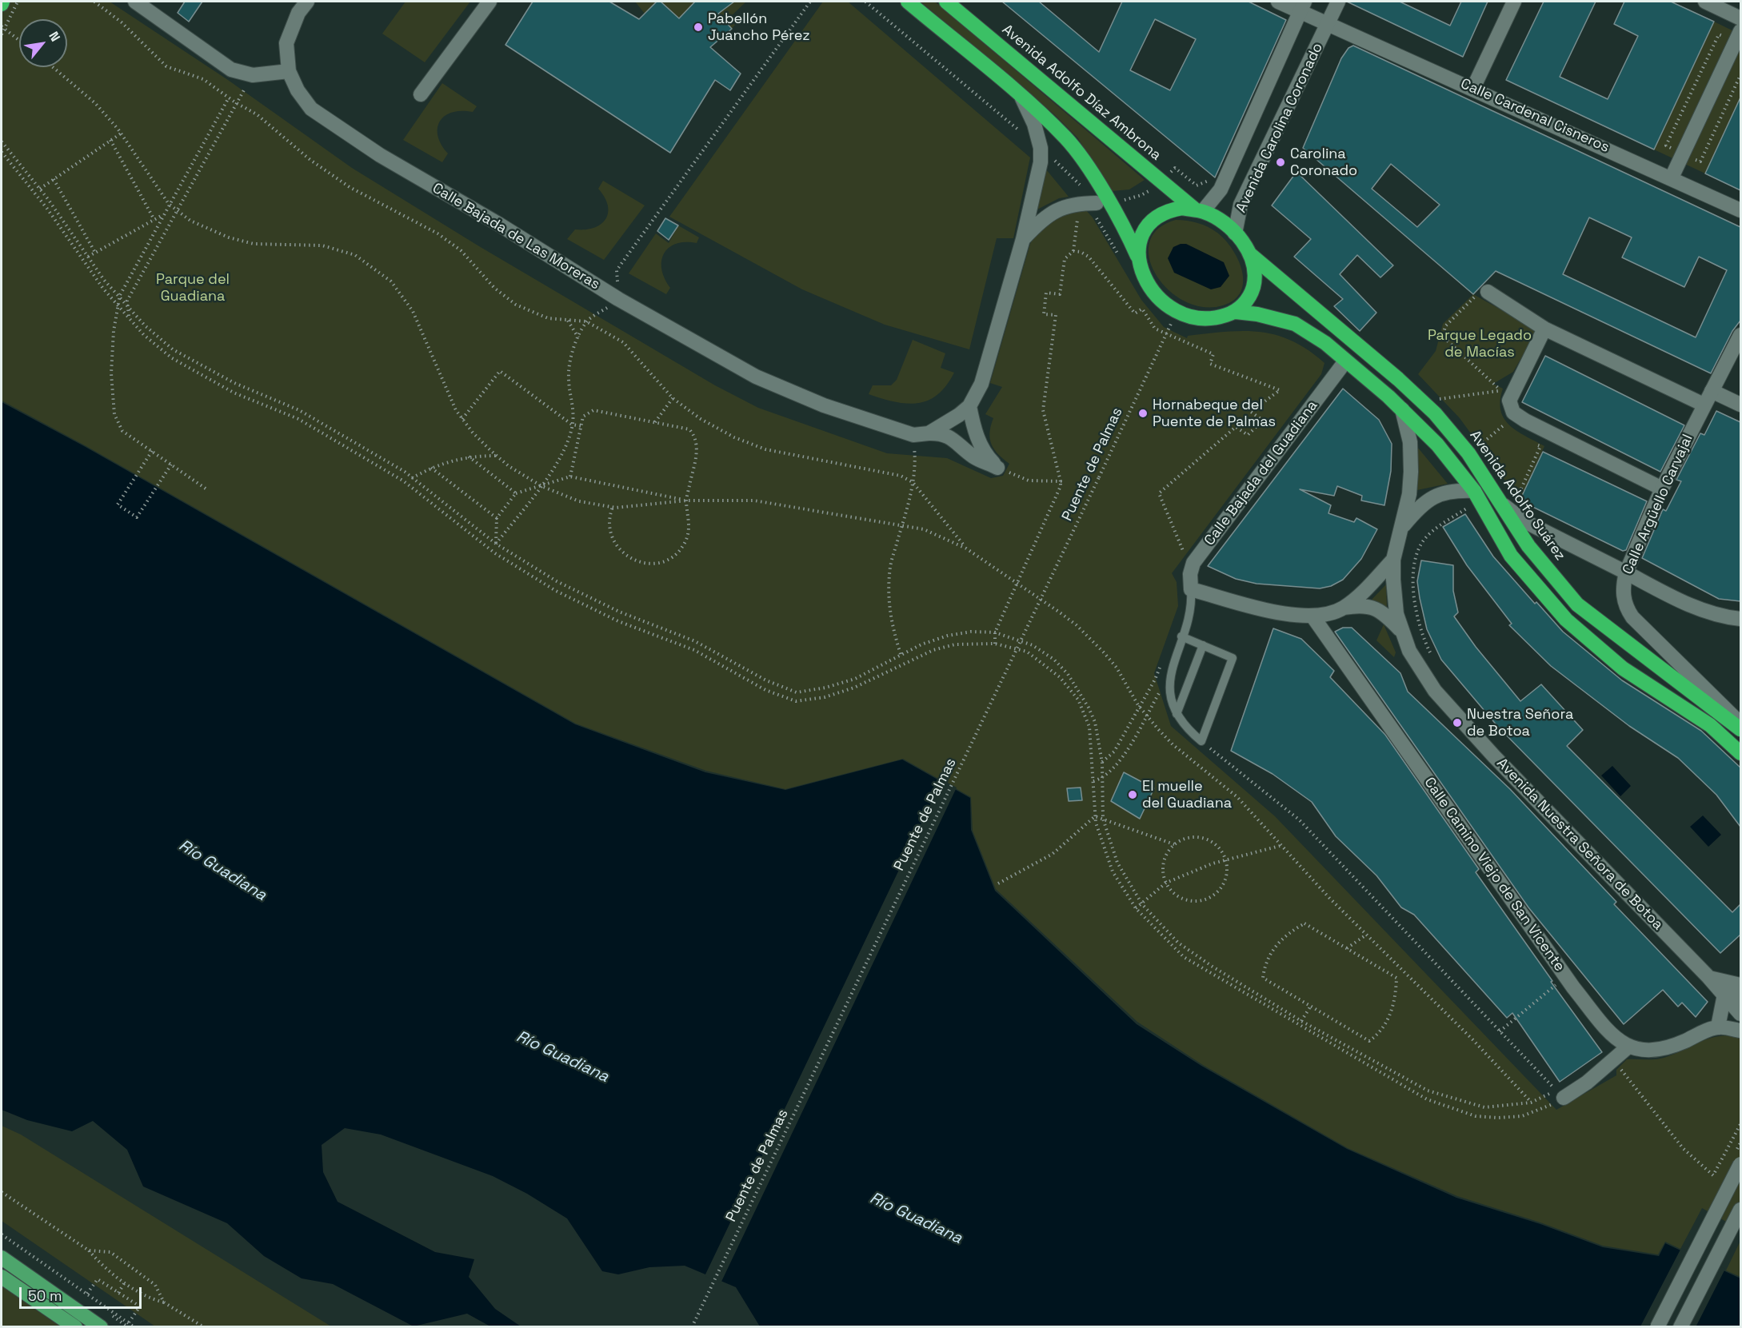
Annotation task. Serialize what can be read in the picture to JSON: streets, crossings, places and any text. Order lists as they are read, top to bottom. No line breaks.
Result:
{"streets":{"highway":["Avenida Adolfo Díaz Ambrona","Avenida Adolfo Suárez"],"street":["Calle Cardenal Cisneros","Avenida Carolina Coronado","Calle Bajada de Las Moreras","Calle Bajada del Guadiana","Calle Argüello Carvajal","Avenida Nuestra Señora de Botoa","Calle Camino Viejo de San Vicente"],"path":["Puente de Palmas"]},"crossings":[["Avenida Adolfo Díaz Ambrona","Avenida Carolina Coronado"],["Avenida Adolfo Díaz Ambrona","Puente de Palmas"],["Avenida Adolfo Díaz Ambrona","Avenida Adolfo Suárez"],["Calle Cardenal Cisneros","Avenida Carolina Coronado"],["Avenida Carolina Coronado","Puente de Palmas"],["Avenida Carolina Coronado","Avenida Adolfo Suárez"],["Puente de Palmas","Avenida Adolfo Suárez"]],"water":["Río Guadiana"],"parks":["Parque del Guadiana","Parque Legado de Macías"],"places":["Pabellón Juancho Pérez","Carolina Coronado","Hornabeque del Puente de Palmas","Nuestra Señora de Botoa","El muelle del Guadiana"],"scale_bar":"50 m","north":"top right"}
